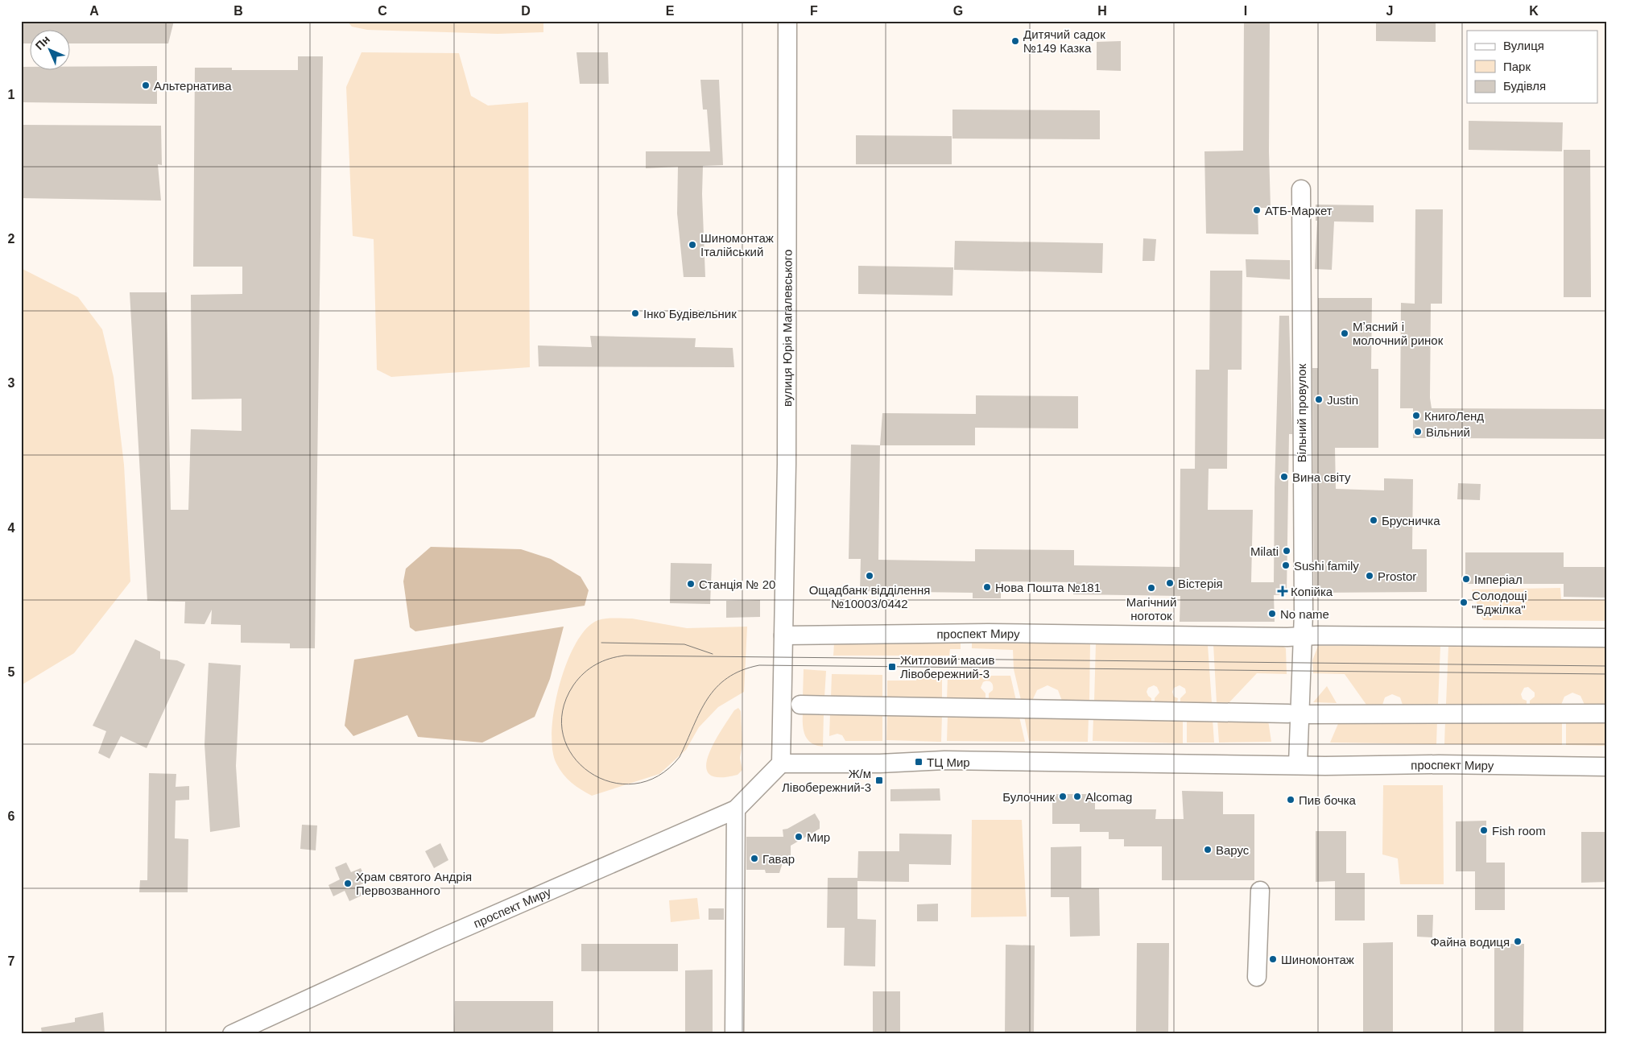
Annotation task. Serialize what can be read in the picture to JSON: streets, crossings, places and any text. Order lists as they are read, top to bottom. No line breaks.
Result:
{"streets":{"street":["вулиця Юрія Магалевського","Вільний провулок","проспект Миру"]},"crossings":[["вулиця Юрія Магалевського","проспект Миру"],["Вільний провулок","проспект Миру"]],"places":{"other":["Дитячий садок №149 Казка","Альтернатива","АТБ-Маркет","Шиномонтаж Італійський","Інко Будівельник","Мʼясний і молочний ринок","Justin","КнигоЛенд","Вільний","Вина світу","Брусничка","Milati","Sushi family","Ощадбанк відділення №10003/0442","Prostor","Імперіал","Вістерія","Станція № 20","Нова Пошта №181","Магічний ноготок","Солодощі \"Бджілка\"","No name","Булочник","Alcomag","Пив бочка","Fish room","Мир","Варус","Гавар","Храм святого Андрія Первозванного","Файна водиця","Шиномонтаж"],"health":["Копійка"],"transit":["Житловий масив Лівобережний-3","ТЦ Мир","Ж/м Лівобережний-3"]},"legend":["Вулиця","Парк","Будівля"],"north":"top left","grid":{"columns":["A","B","C","D","E","F","G","H","I","J","K"],"rows":["1","2","3","4","5","6","7"]}}
